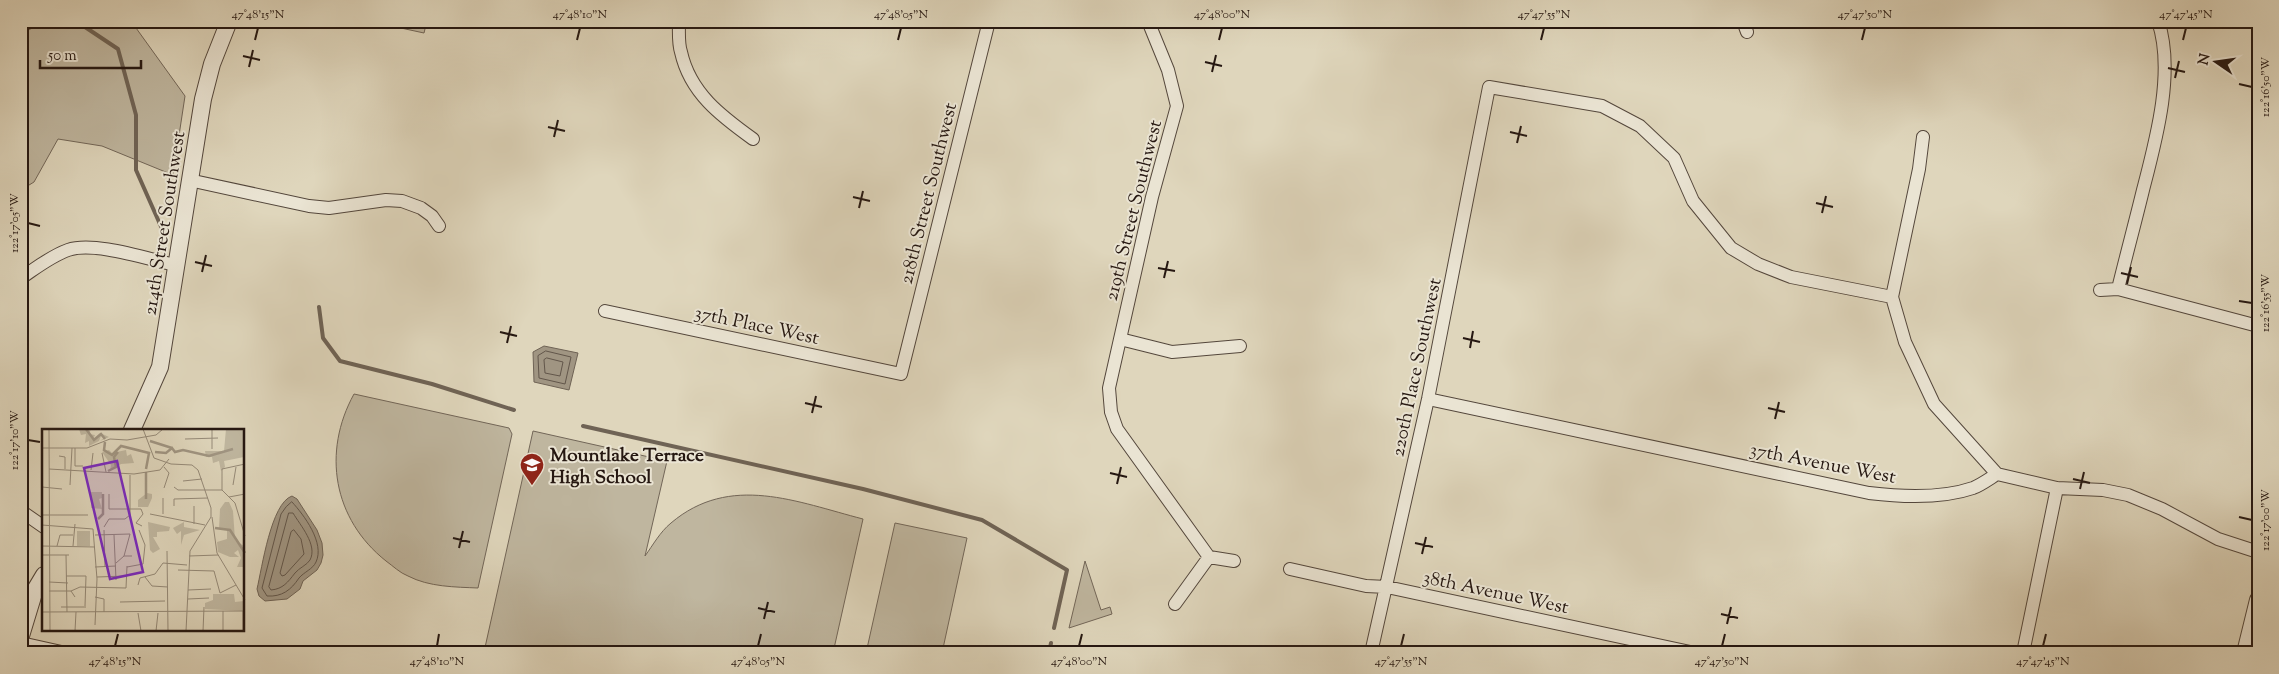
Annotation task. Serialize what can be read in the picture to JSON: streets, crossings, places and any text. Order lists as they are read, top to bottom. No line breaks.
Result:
{"streets":{"street":["218th Street Southwest","219th Street Southwest","214th Street Southwest","37th Place West","220th Place Southwest","37th Avenue West","38th Avenue West"]},"crossings":[["218th Street Southwest","37th Place West"],["220th Place Southwest","37th Avenue West"],["220th Place Southwest","38th Avenue West"]],"places":{"school or university":["Mountlake Terrace High School"]},"scale_bar":"50 m","north":"left","coordinates":["47°48'15\"N","47°48'10\"N","47°48'05\"N","47°48'00\"N","47°47'55\"N","47°47'50\"N","47°47'45\"N","122°16'50\"W","122°17'05\"W","122°16'55\"W","122°17'10\"W","122°17'00\"W"]}
